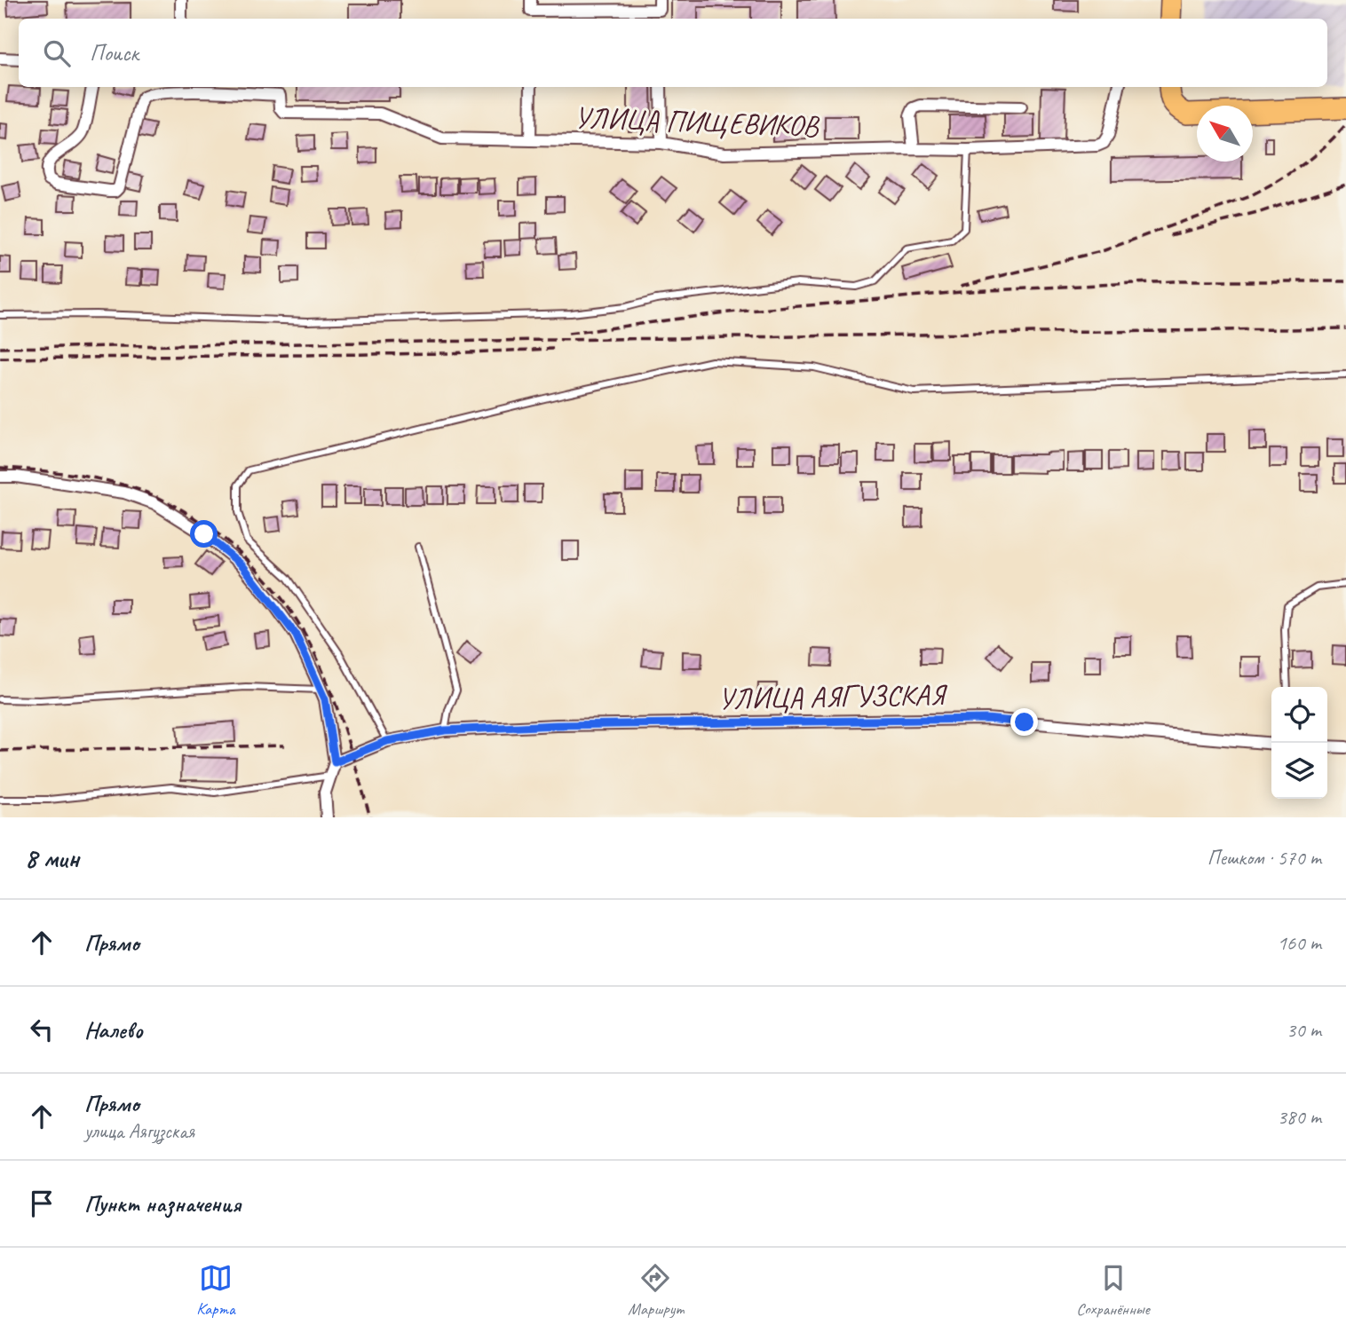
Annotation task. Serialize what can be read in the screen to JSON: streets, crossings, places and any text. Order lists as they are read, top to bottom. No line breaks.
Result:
{"streets":{"street":["УЛИЦА ПИЩЕВИКОВ","УЛИЦА АЯГУЗСКАЯ"]},"north":"top left","page":{"search":"Поиск","heading":["8 мин","Пешком · 570 m"],"list":[["Прямо","160 m"],["Налево","30 m"],["Прямо","улица Аягузская","380 m"],"Пункт назначения"],"nav":["Карта","Маршрут","Сохранённые"]}}
